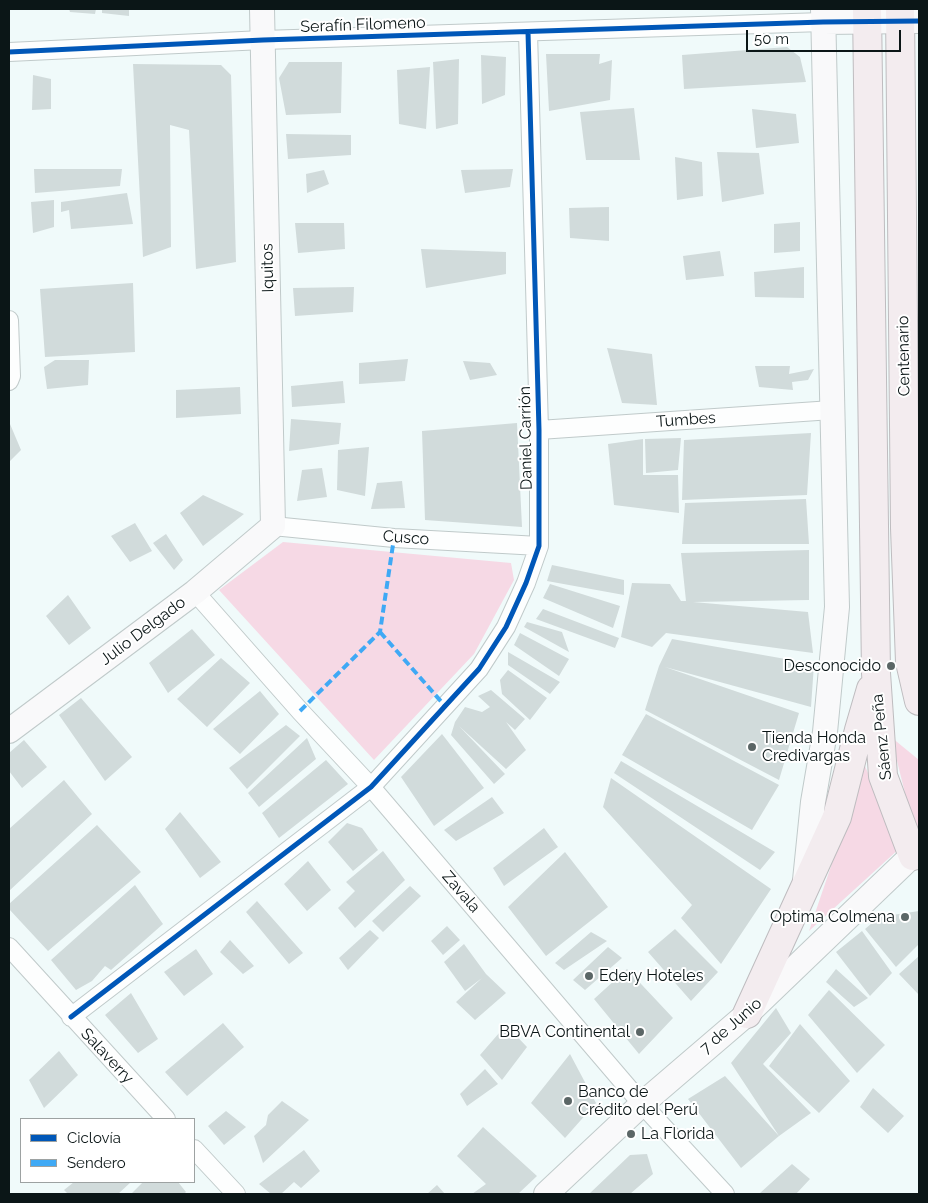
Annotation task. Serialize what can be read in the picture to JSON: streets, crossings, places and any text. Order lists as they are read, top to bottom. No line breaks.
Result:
{"streets":{"highway":["Centenario","Sáenz Peña"],"street":["Serafín Filomeno","Iquitos","Tumbes","Daniel Carrión","Cusco","Julio Delgado","Zavala","7 de Junio","Salaverry"]},"crossings":[["Serafín Filomeno","Iquitos"],["Serafín Filomeno","Centenario"],["Serafín Filomeno","Daniel Carrión"],["Iquitos","Cusco"],["Iquitos","Julio Delgado"],["Centenario","Sáenz Peña"],["Tumbes","Daniel Carrión"],["Daniel Carrión","Cusco"],["Daniel Carrión","Zavala"],["Daniel Carrión","Salaverry"],["Cusco","Julio Delgado"],["Julio Delgado","Zavala"],["Sáenz Peña","7 de Junio"],["Zavala","7 de Junio"]],"places":["Desconocido","Tienda Honda Credivargas","Optima Colmena","Edery Hoteles","BBVA Continental","Banco de Crédito del Perú","La Florida"],"legend":["Ciclovía","Sendero"],"scale_bar":"50 m"}
